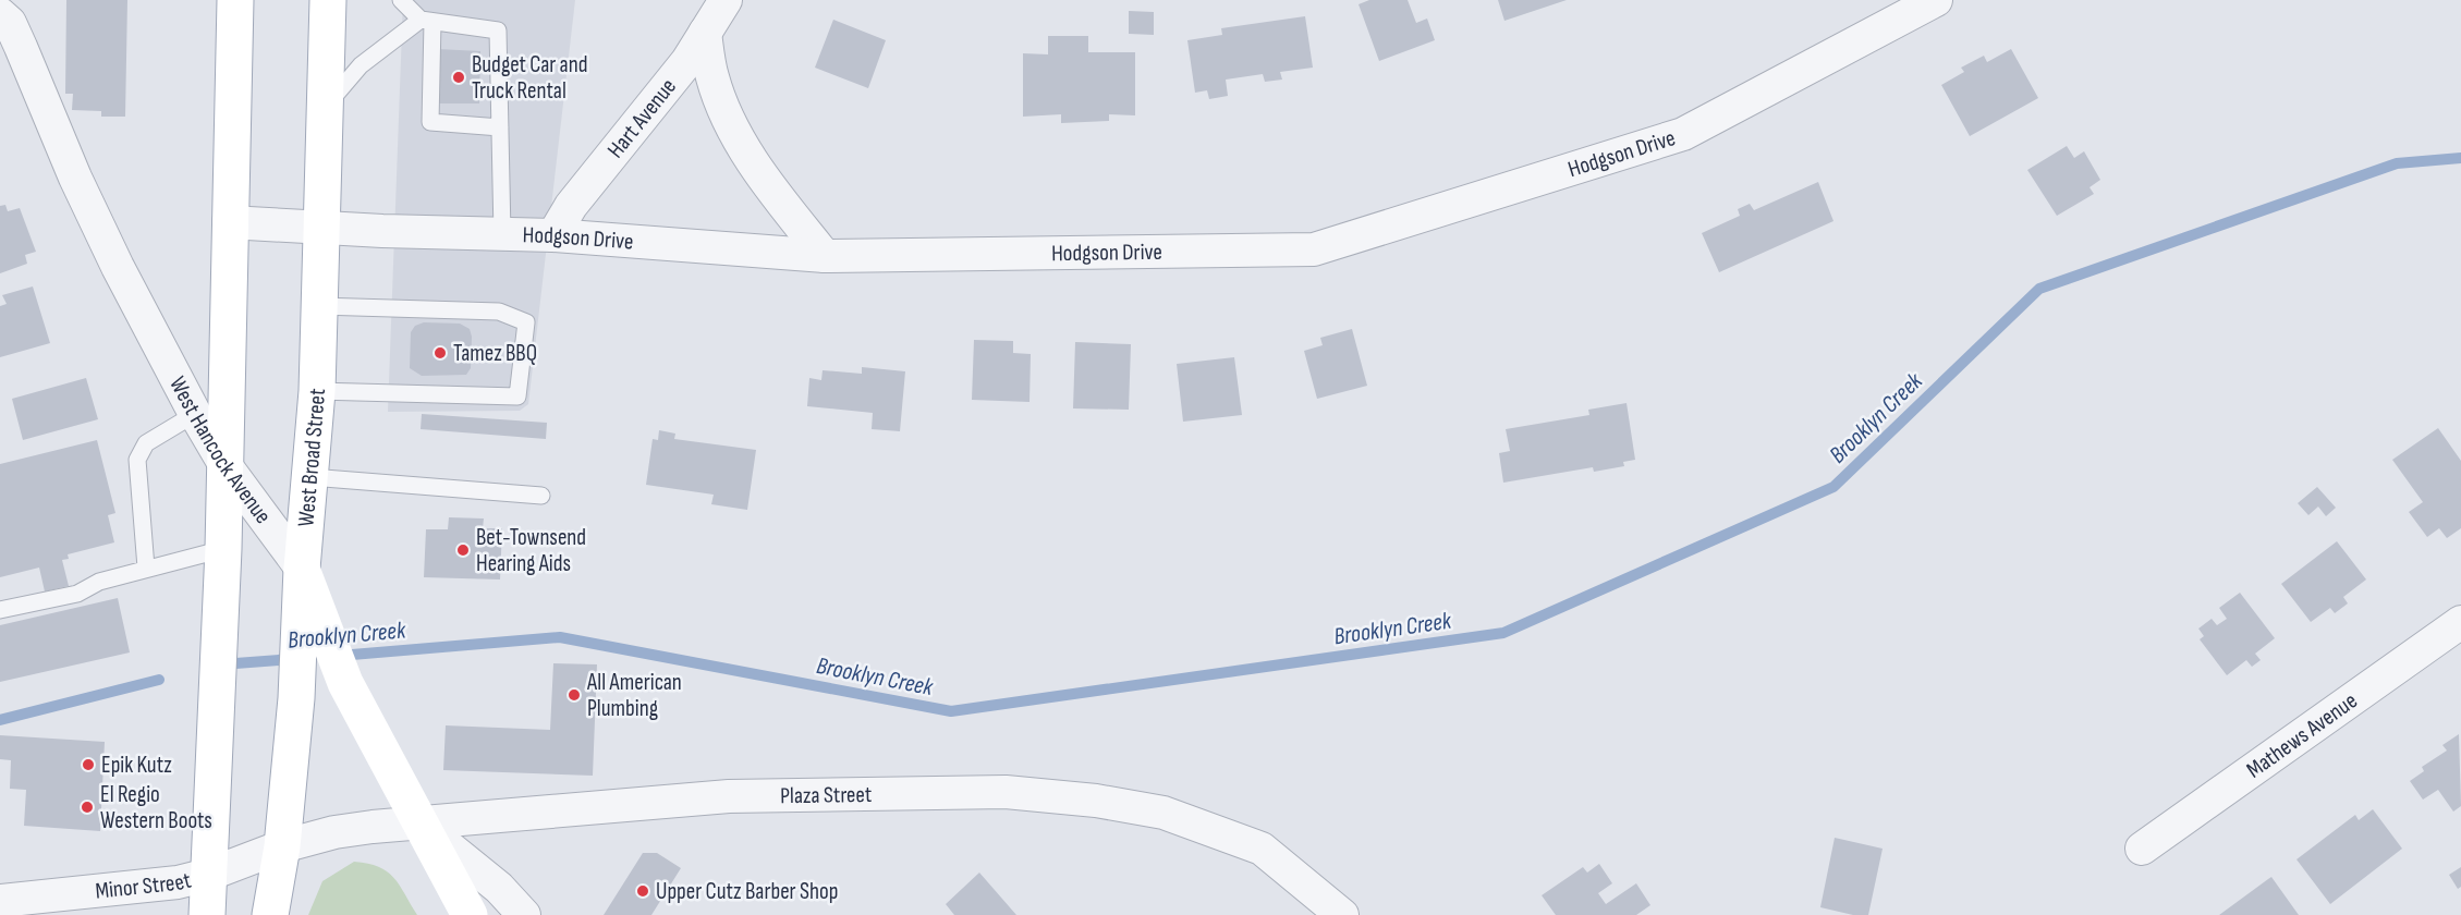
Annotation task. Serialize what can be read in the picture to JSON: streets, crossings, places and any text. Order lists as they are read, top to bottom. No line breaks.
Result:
{"streets":{"main road":["West Hancock Avenue","West Broad Street"],"street":["Hart Avenue","Hodgson Drive","Mathews Avenue","Plaza Street","Minor Street"]},"crossings":[["Hart Avenue","Hodgson Drive"],["Hodgson Drive","West Broad Street"],["West Hancock Avenue","West Broad Street"],["West Hancock Avenue","Plaza Street"],["West Broad Street","Plaza Street"],["West Broad Street","Minor Street"],["Plaza Street","Minor Street"]],"water":["Brooklyn Creek"],"places":["Budget Car and Truck Rental","Tamez BBQ","Bet-Townsend Hearing Aids","All American Plumbing","Epik Kutz","El Regio Western Boots","Upper Cutz Barber Shop"]}
